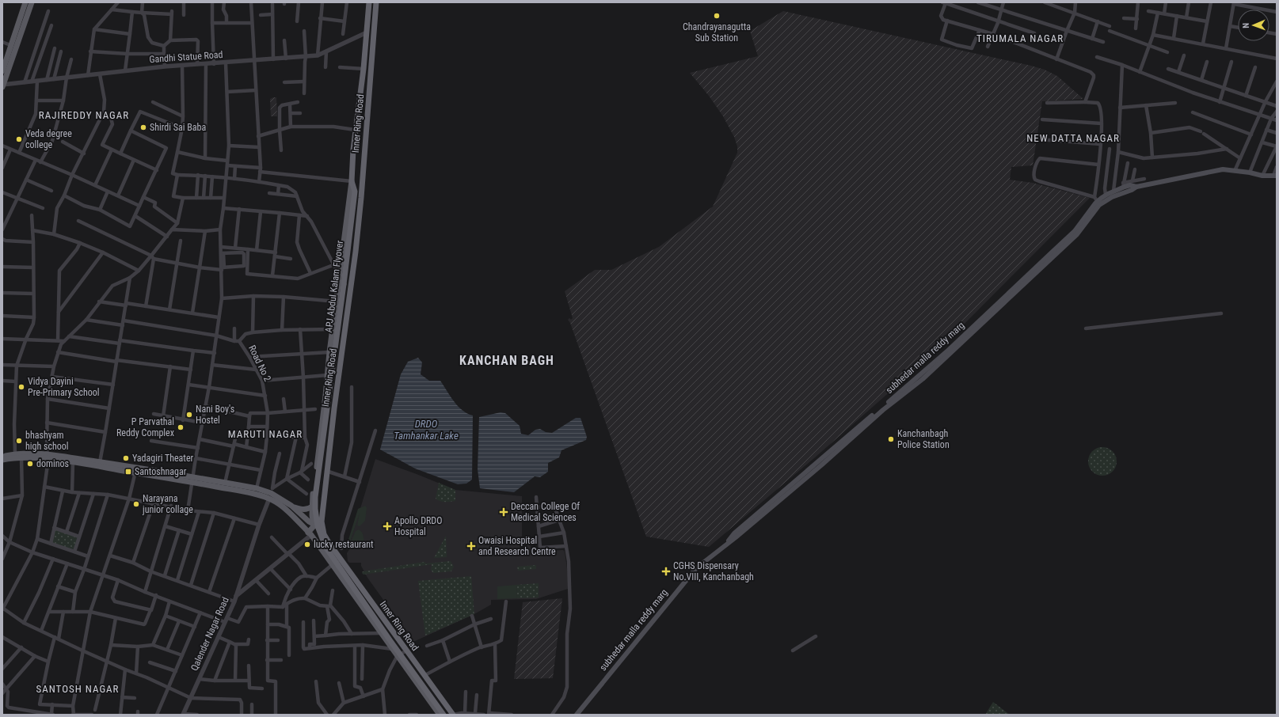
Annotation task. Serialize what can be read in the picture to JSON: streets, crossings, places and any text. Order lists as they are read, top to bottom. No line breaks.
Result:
{"streets":{"highway":["Inner Ring Road","APJ Abdul Kalam Flyover"],"main road":["subhedar malla reddy marg"],"street":["Gandhi Statue Road","Road No 2","Qalender Nagar Road"]},"crossings":[["Gandhi Statue Road","Inner Ring Road"],["Inner Ring Road","APJ Abdul Kalam Flyover"],["Inner Ring Road","Road No 2"],["Inner Ring Road","Qalender Nagar Road"]],"districts":["TIRUMALA NAGAR","RAJIREDDY NAGAR","NEW DATTA NAGAR","KANCHAN BAGH","MARUTI NAGAR","SANTOSH NAGAR"],"water":["DRDO Tamhankar Lake"],"places":{"other":["Chandrayanagutta Sub Station","Shirdi Sai Baba","Veda degree college","Vidya Dayini Pre-Primary School","Nani Boy's Hostel","P Parvathal Reddy Complex","Kanchanbagh Police Station","bhashyam high school","Yadagiri Theater","dominos","Narayana junior collage","lucky restaurant"],"transit":["Santoshnagar"],"health":["Deccan College Of Medical Sciences","Apollo DRDO Hospital","Owaisi Hospital and Research Centre","CGHS Dispensary No.VIII, Kanchanbagh"]},"north":"left"}
